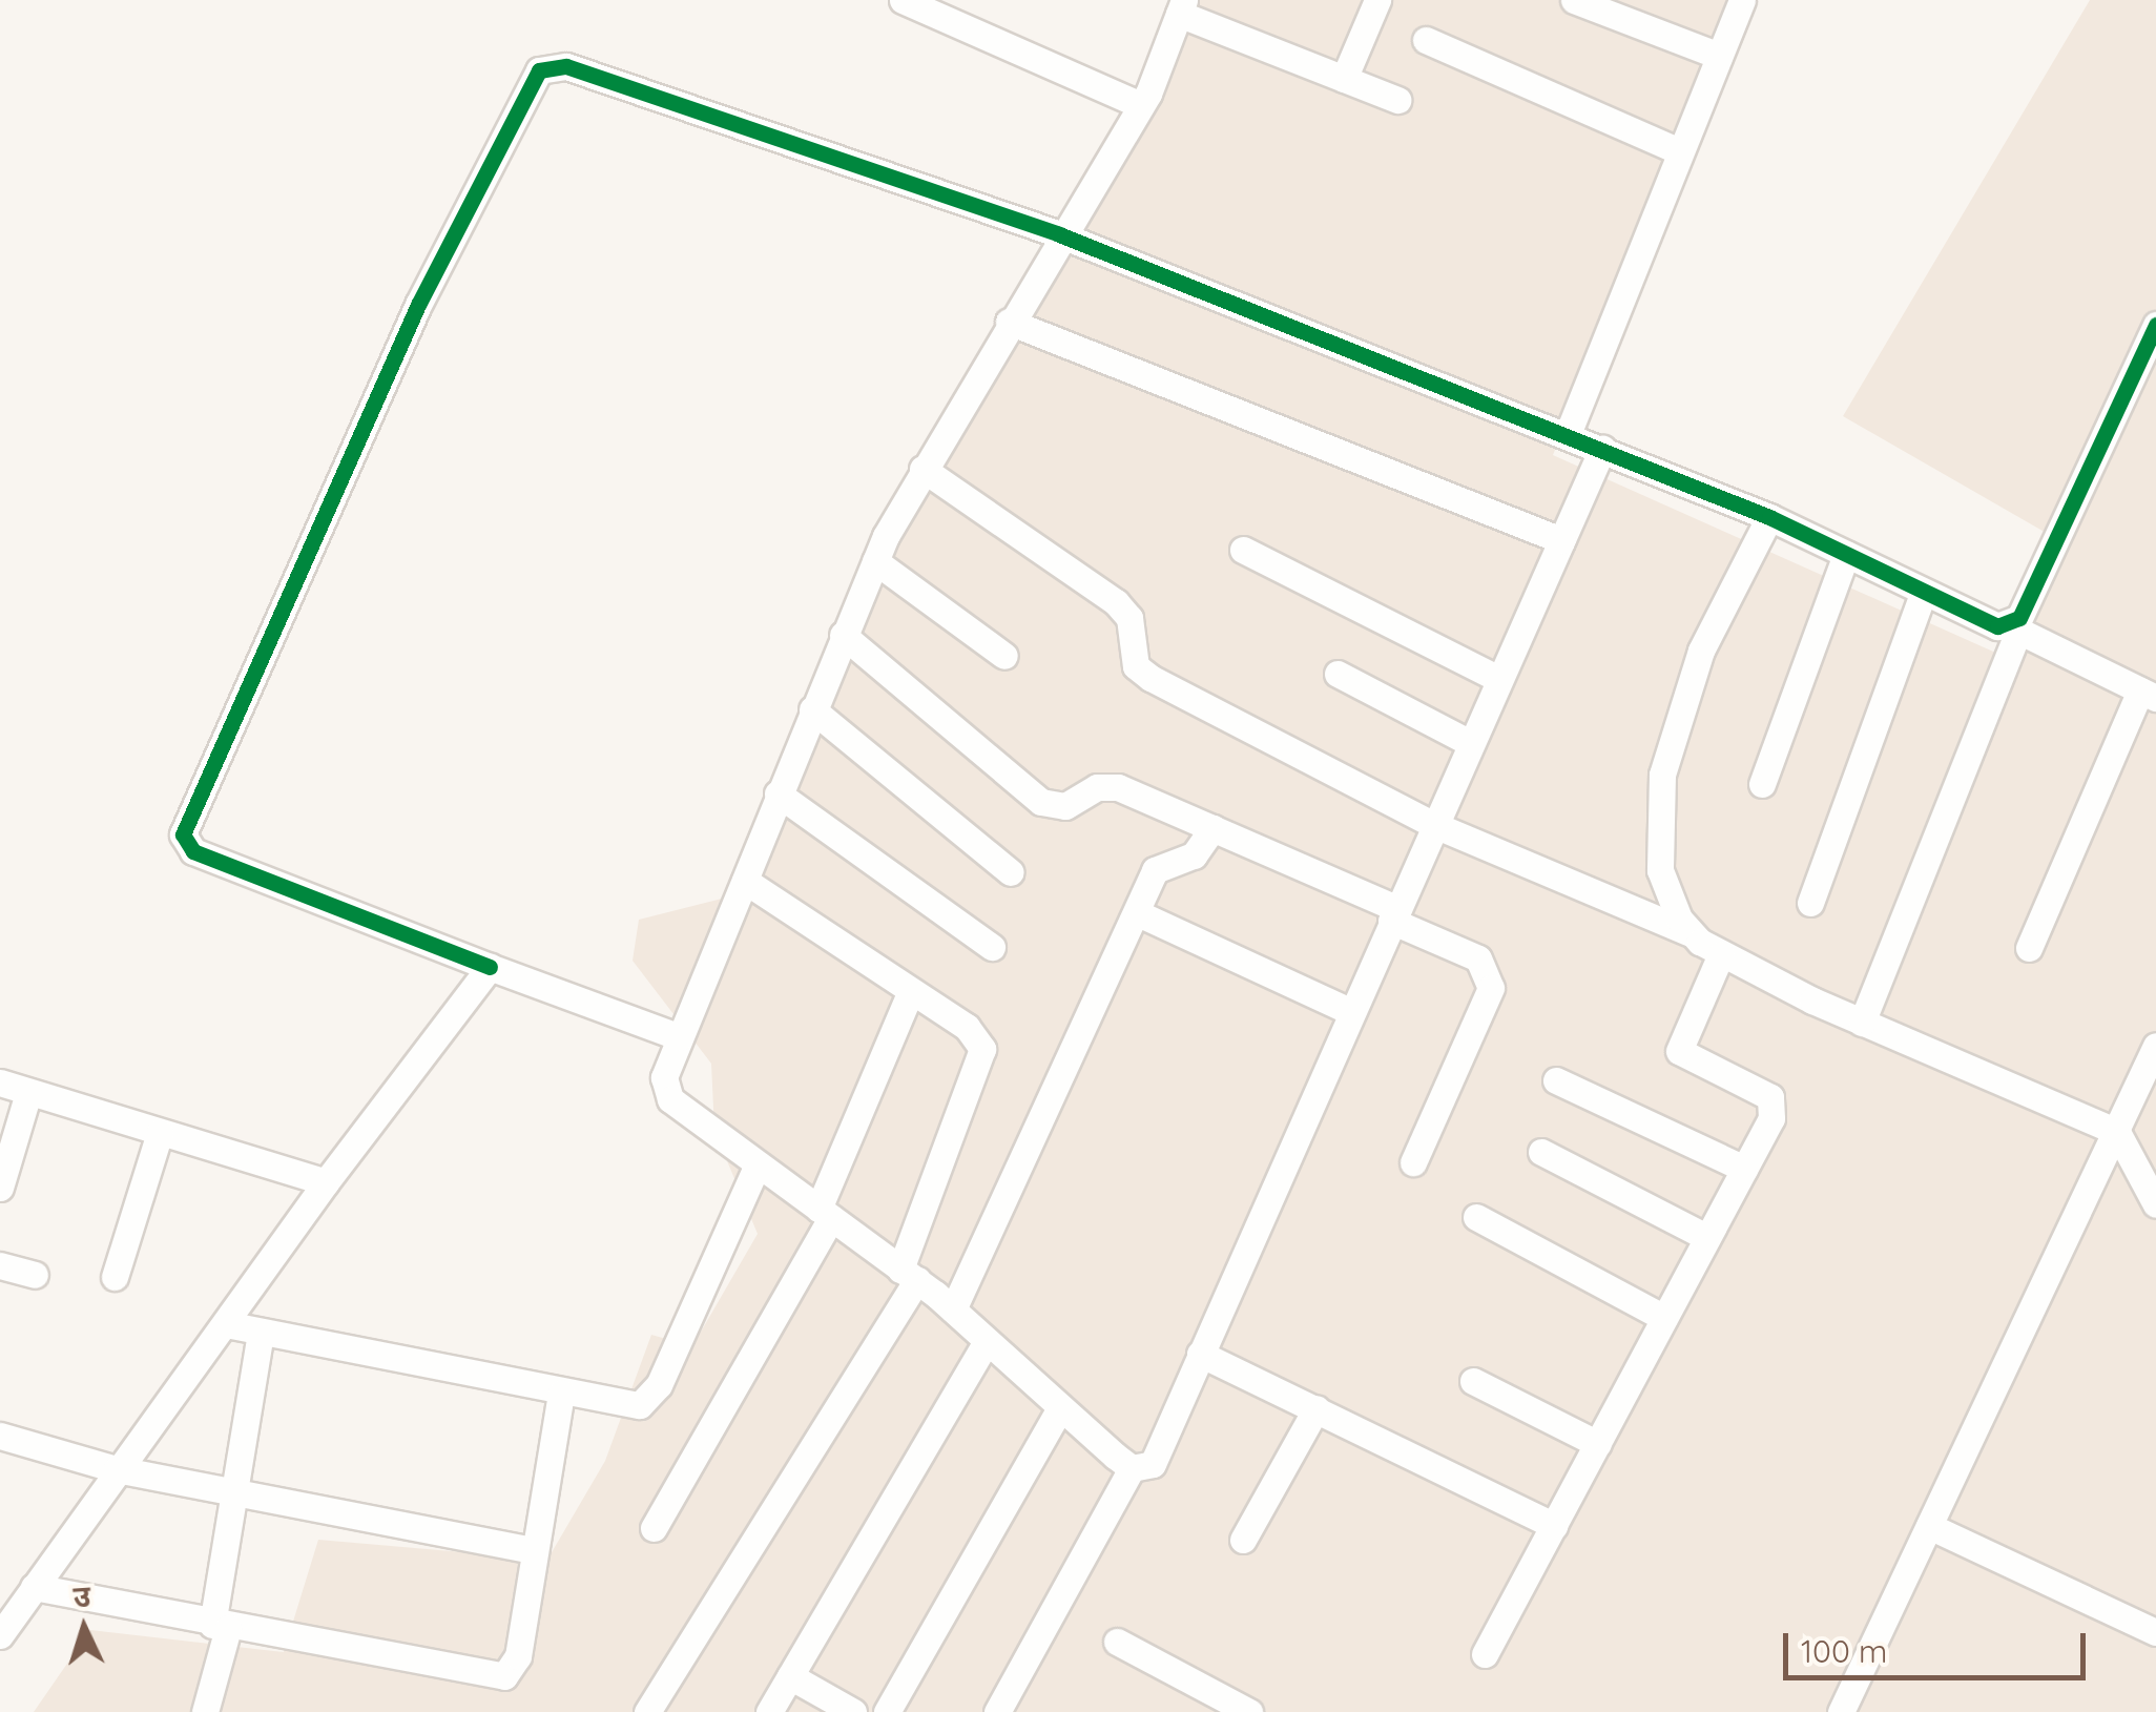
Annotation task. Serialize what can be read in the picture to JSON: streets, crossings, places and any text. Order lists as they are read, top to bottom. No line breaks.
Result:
{"scale_bar":"100 m","north":"top"}
